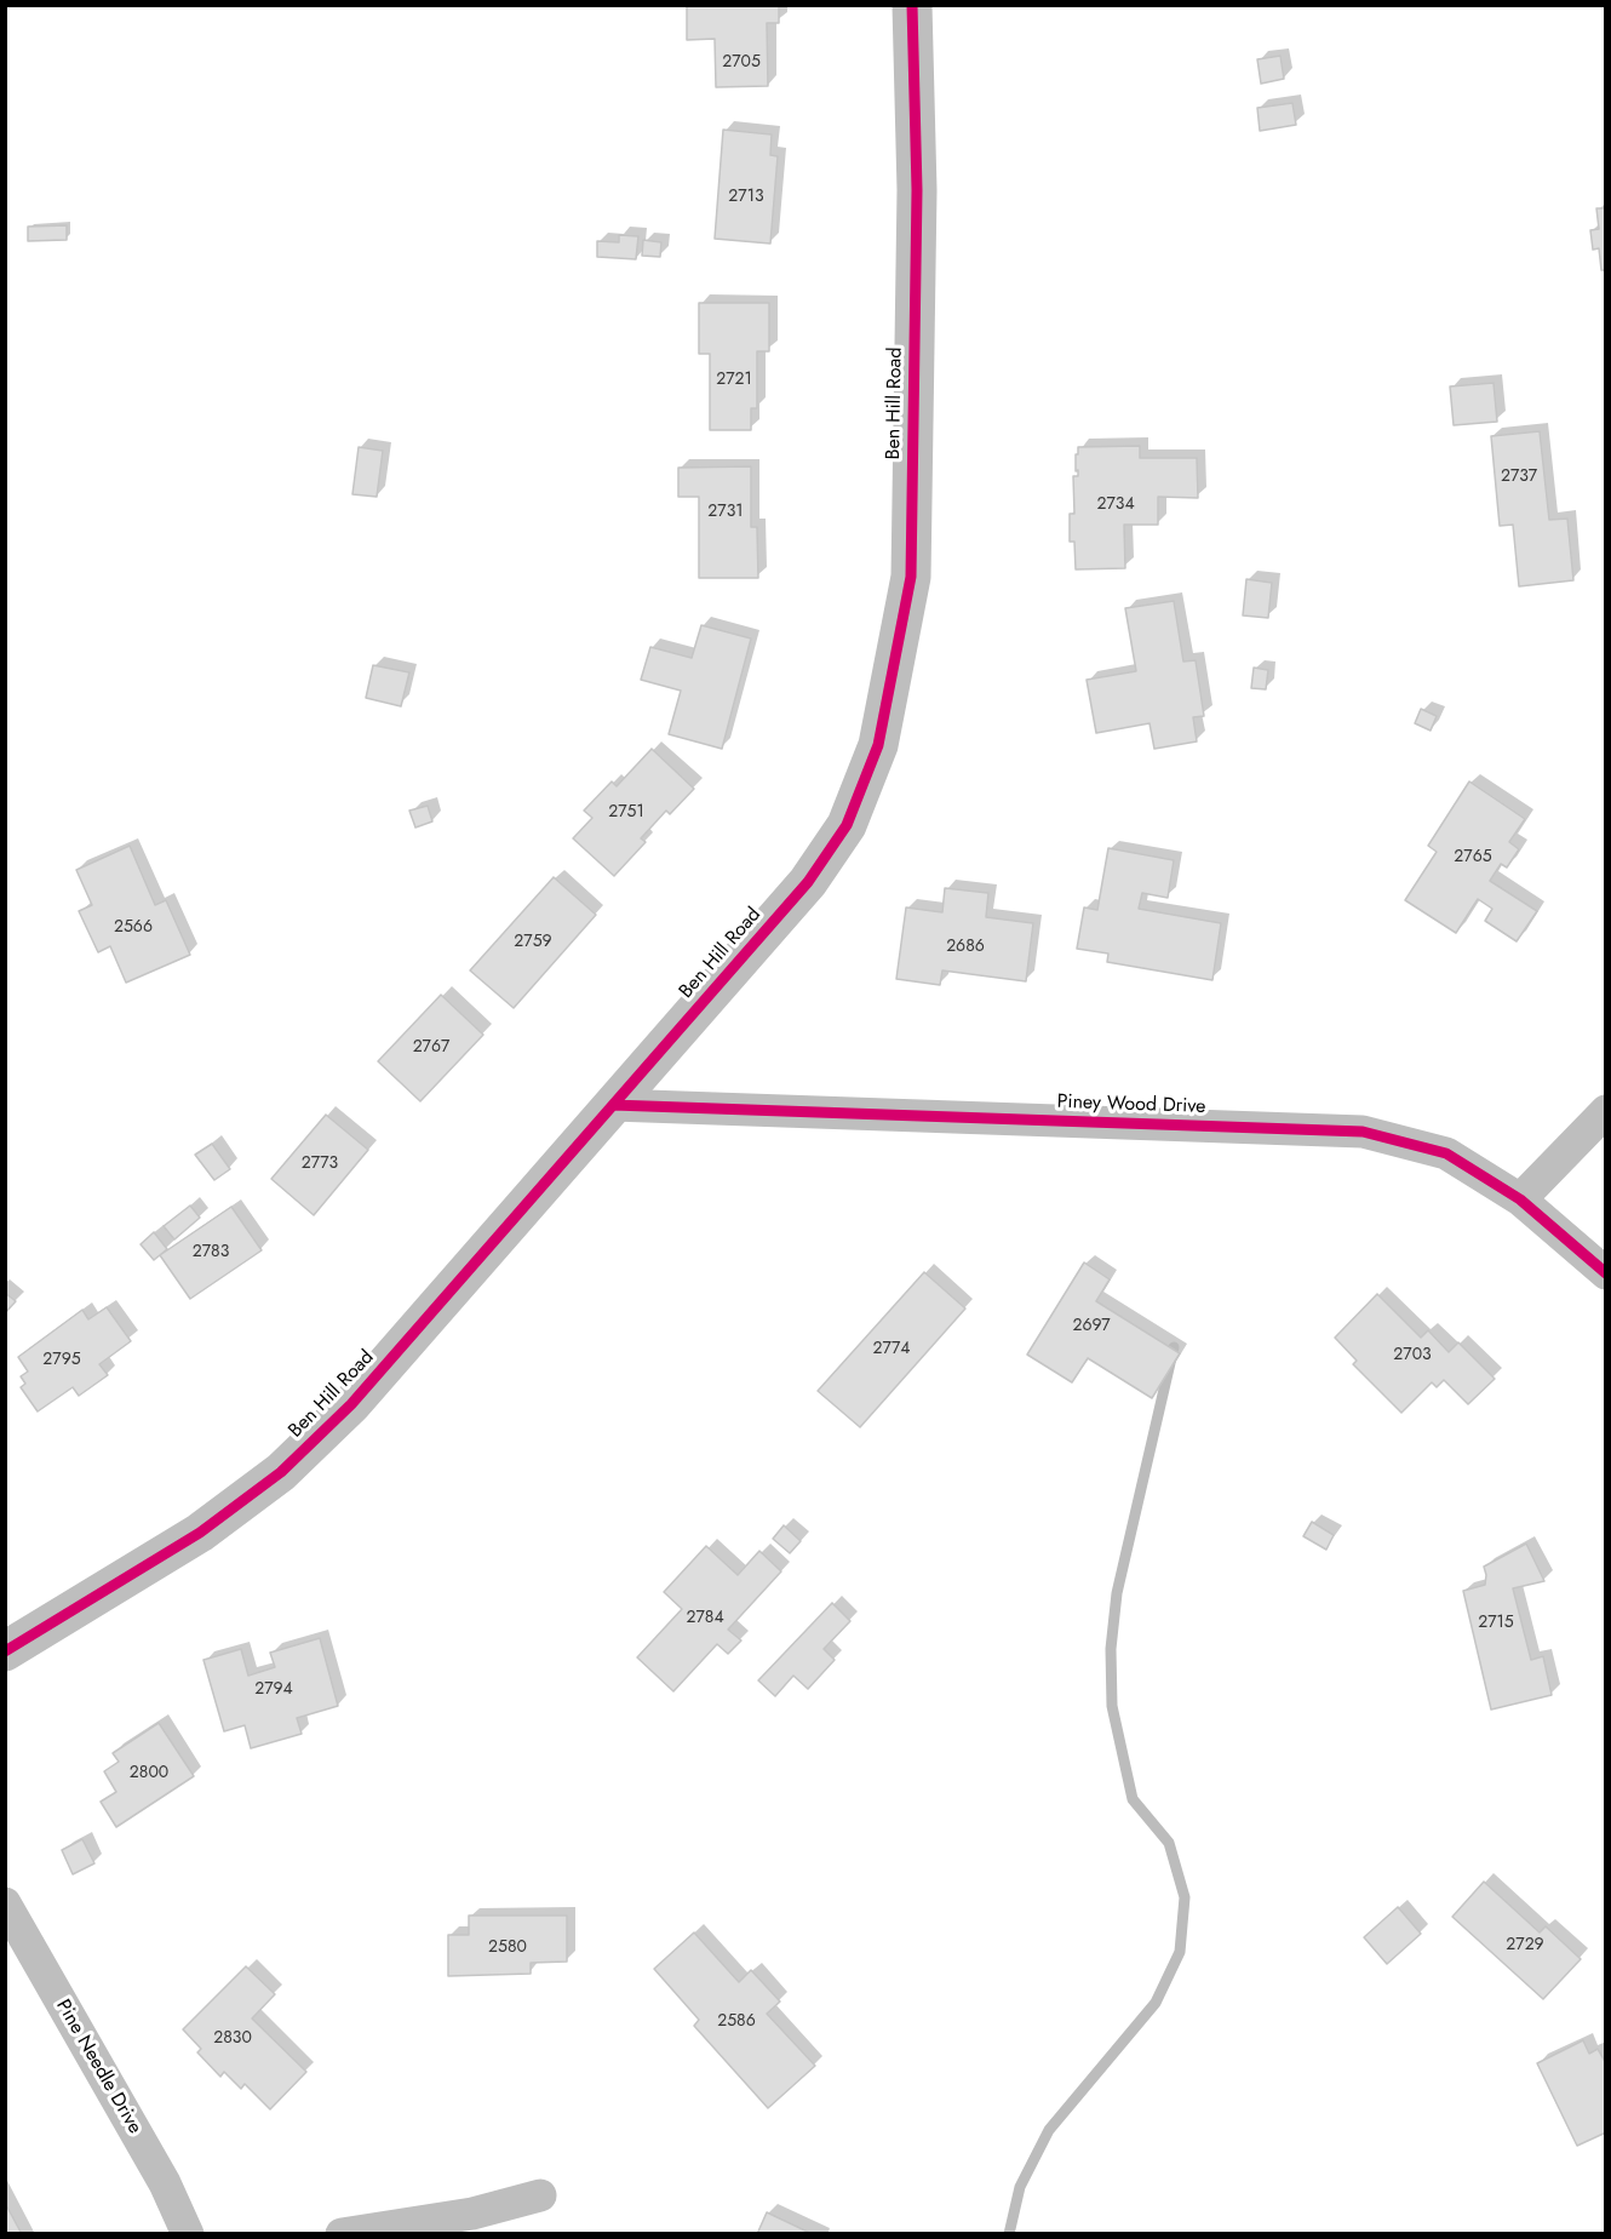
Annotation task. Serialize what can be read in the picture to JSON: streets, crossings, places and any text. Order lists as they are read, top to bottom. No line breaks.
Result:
{"streets":{"street":["Ben Hill Road","Piney Wood Drive","Pine Needle Drive"]},"crossings":[["Ben Hill Road","Piney Wood Drive"]],"house_numbers":["2705","2713","2721","2737","2734","2731","2751","2765","2566","2759","2686","2767","2773","2783","2697","2774","2703","2795","2784","2715","2794","2800","2729","2580","2586","2830"]}
